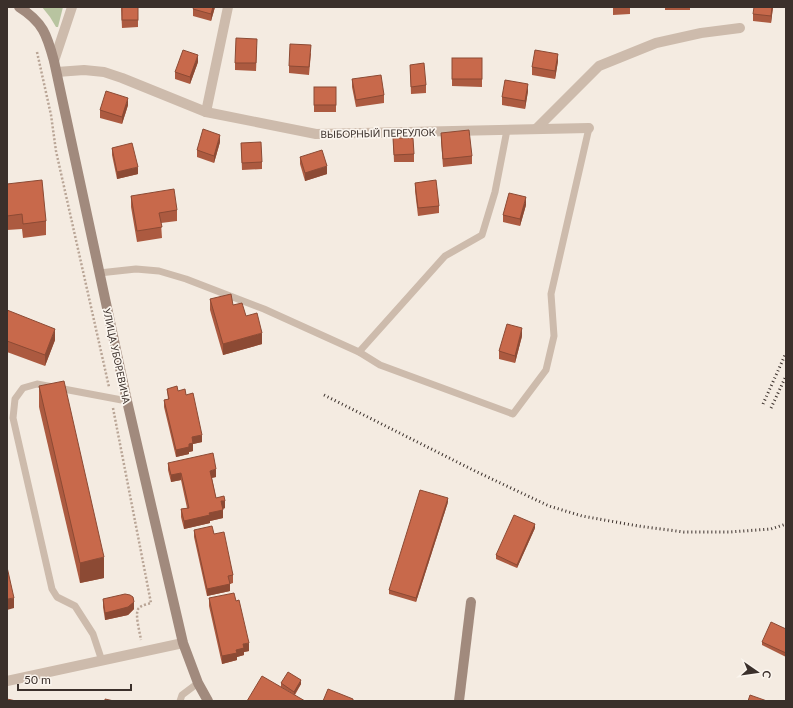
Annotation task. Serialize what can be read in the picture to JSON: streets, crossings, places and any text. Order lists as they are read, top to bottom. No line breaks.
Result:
{"streets":{"main road":["УЛИЦА УБОРЕВИЧА"],"street":["ВЫБОРНЫЙ ПЕРЕУЛОК"]},"crossings":[["ВЫБОРНЫЙ ПЕРЕУЛОК","УЛИЦА УБОРЕВИЧА"]],"scale_bar":"50 m","north":"right"}
